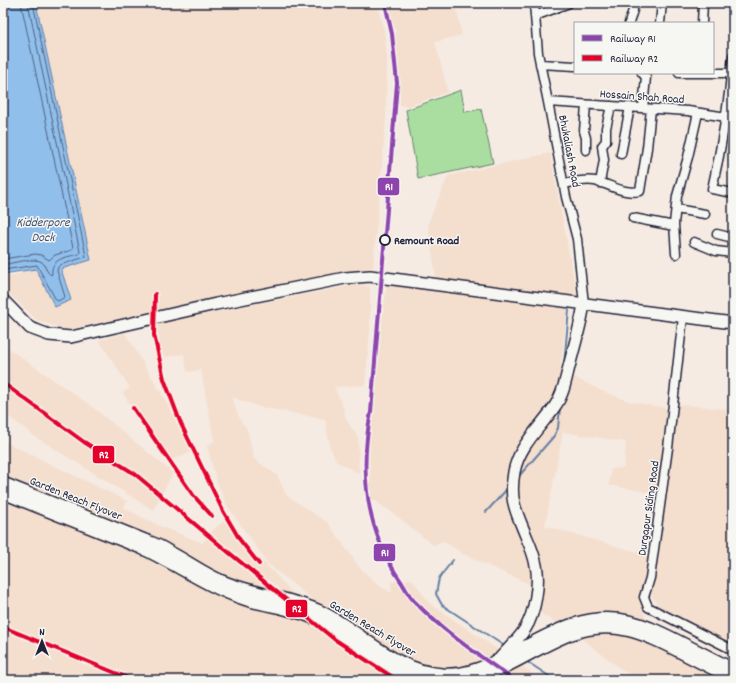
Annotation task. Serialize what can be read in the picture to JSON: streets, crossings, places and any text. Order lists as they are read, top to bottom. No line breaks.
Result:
{"streets":{"main road":["Garden Reach Flyover"],"street":["Hossain Shah Road","Bhukaliash Road","Durgapur Siding Road"]},"crossings":[["Hossain Shah Road","Bhukaliash Road"]],"water":["Kidderpore Dock"],"places":["Remount Road"],"lines":["rail line R1","rail line R2"],"legend":["Railway R1","Railway R2"],"north":"top"}
